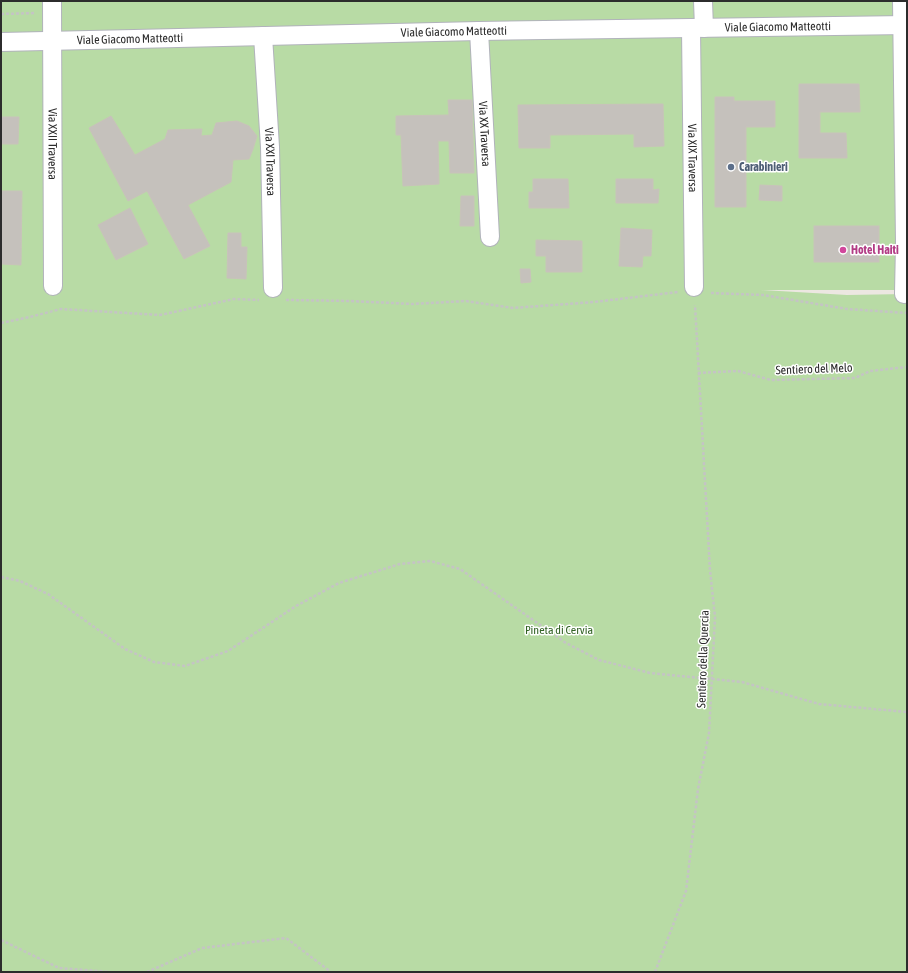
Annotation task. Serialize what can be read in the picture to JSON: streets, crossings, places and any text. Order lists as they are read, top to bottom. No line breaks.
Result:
{"streets":{"street":["Viale Giacomo Matteotti","Via XX Traversa","Via XXII Traversa","Via XIX Traversa","Via XXI Traversa"],"path":["Sentiero del Melo","Sentiero della Quercia"]},"crossings":[["Viale Giacomo Matteotti","Via XX Traversa"],["Viale Giacomo Matteotti","Via XXII Traversa"],["Viale Giacomo Matteotti","Via XIX Traversa"],["Viale Giacomo Matteotti","Via XXI Traversa"],["Via XIX Traversa","Sentiero della Quercia"],["Sentiero del Melo","Sentiero della Quercia"]],"parks":["Pineta di Cervia"],"places":["Carabinieri","Hotel Haiti"]}
